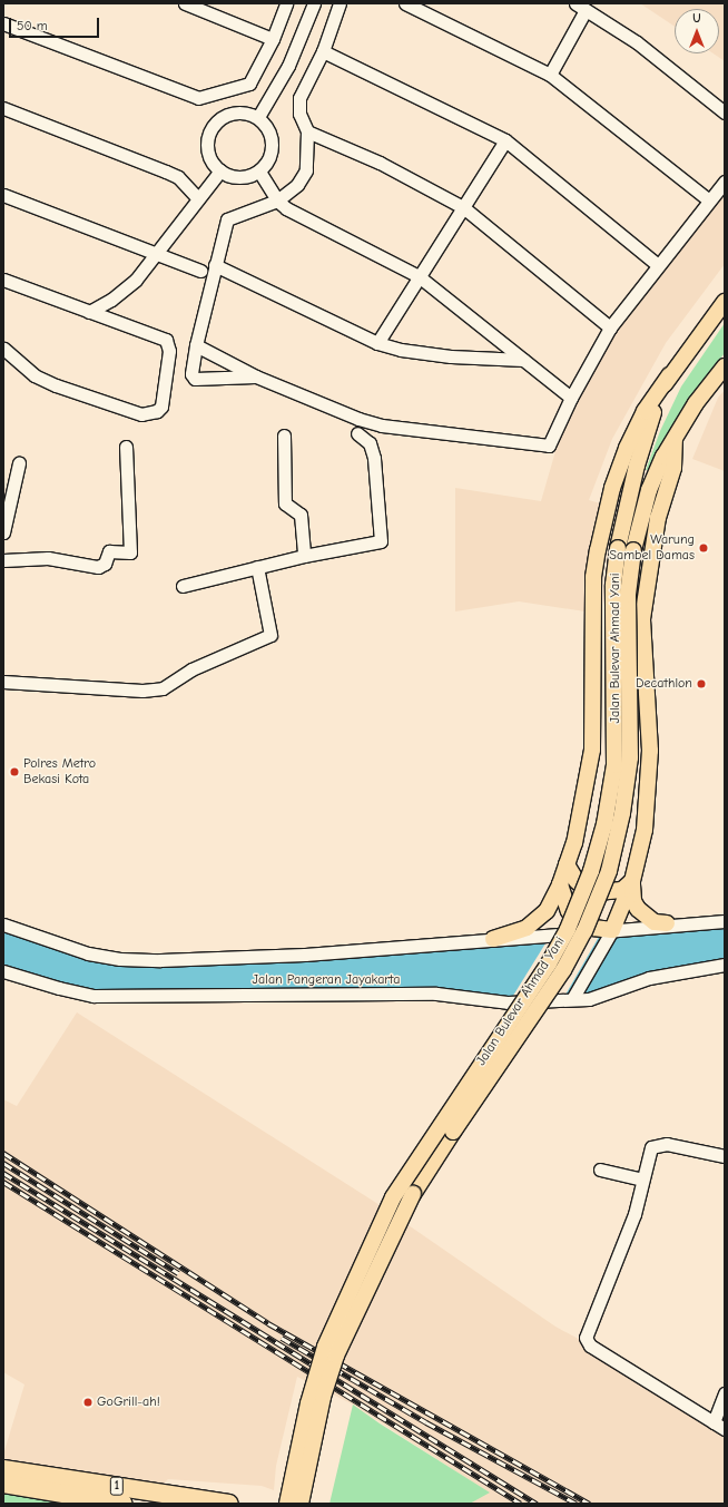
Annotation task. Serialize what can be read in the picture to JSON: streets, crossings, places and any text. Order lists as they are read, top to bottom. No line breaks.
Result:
{"streets":{"highway":["1"],"main road":["Jalan Bulevar Ahmad Yani"],"street":["Jalan Pangeran Jayakarta"]},"places":["Warung Sambel Damas","Decathlon","Polres Metro Bekasi Kota","GoGrill-ah!"],"scale_bar":"50 m","north":"top"}
